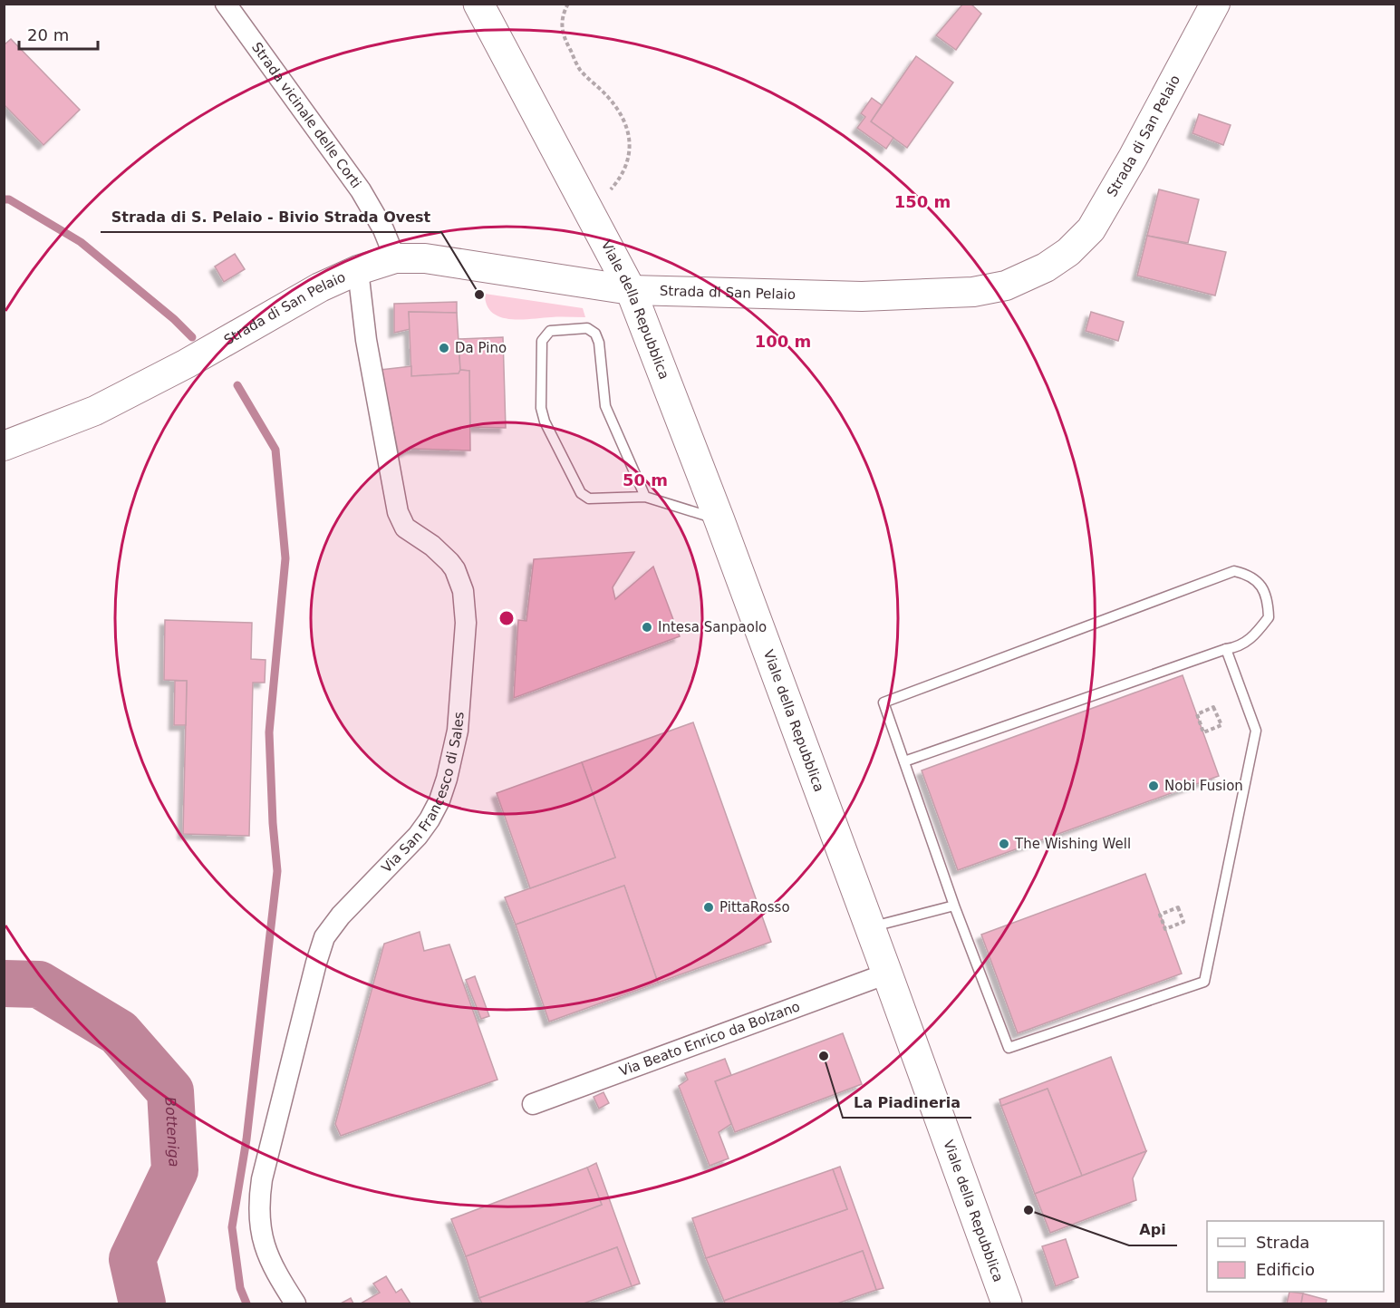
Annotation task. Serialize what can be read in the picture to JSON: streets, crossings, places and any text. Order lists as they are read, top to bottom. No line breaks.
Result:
{"streets":{"main road":["Viale della Repubblica"],"street":["Strada vicinale delle Corti","Strada di San Pelaio","Via San Francesco di Sales","Via Beato Enrico da Bolzano"]},"crossings":[["Strada vicinale delle Corti","Strada di San Pelaio"],["Strada di San Pelaio","Viale della Repubblica"],["Strada di San Pelaio","Via San Francesco di Sales"],["Viale della Repubblica","Via Beato Enrico da Bolzano"]],"water":["Botteniga"],"places":["Strada di S. Pelaio - Bivio Strada Ovest","Da Pino","Intesa Sanpaolo","Nobi Fusion","The Wishing Well","PittaRosso","La Piadineria","Api"],"legend":["Strada","Edificio"],"scale_bar":"20 m","rings":["150 m","100 m","50 m"]}
